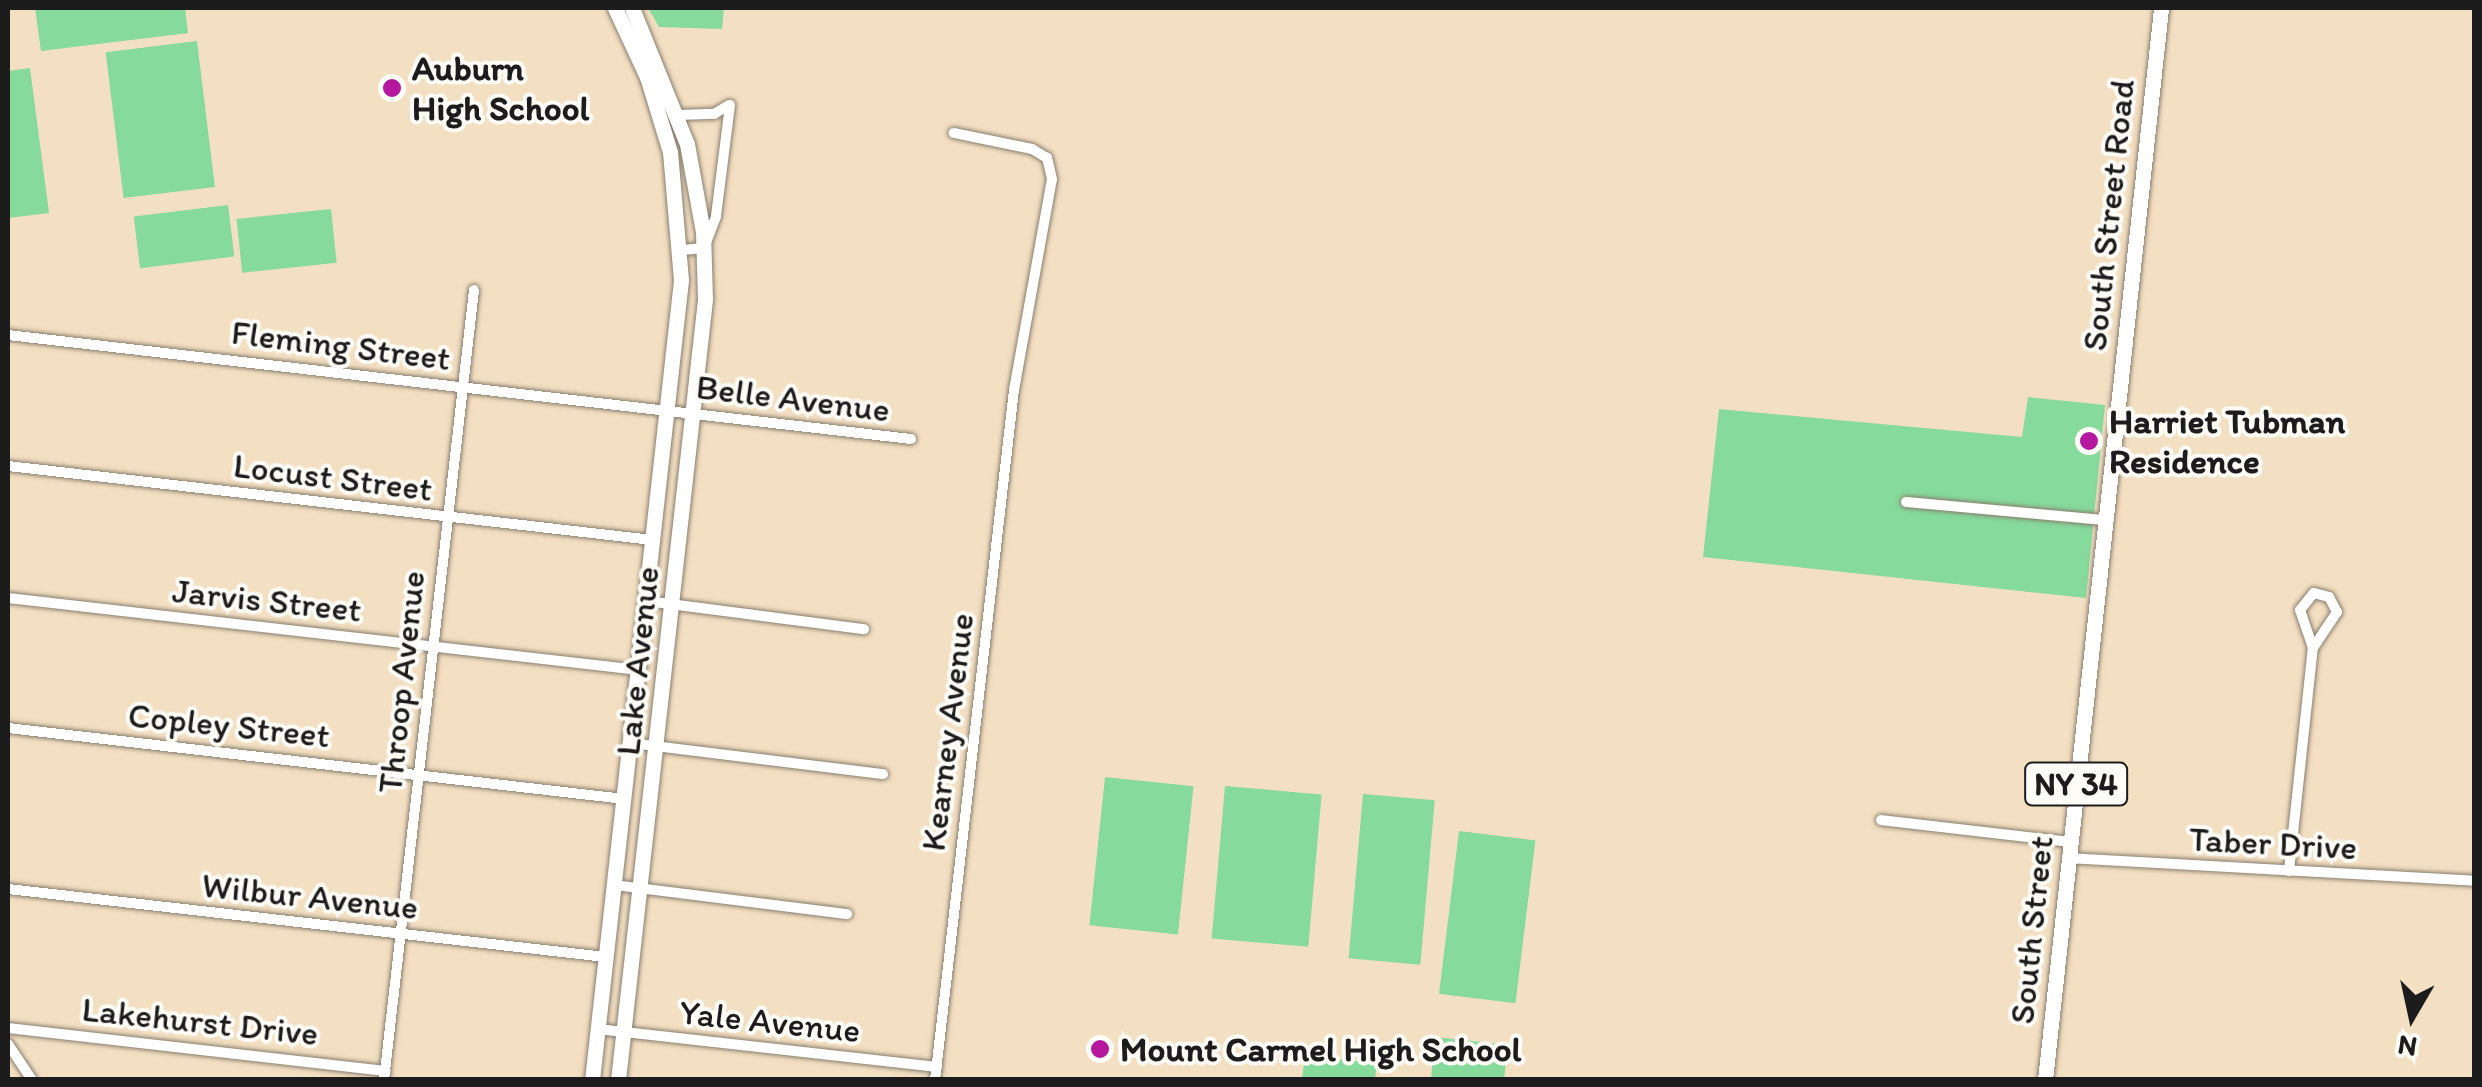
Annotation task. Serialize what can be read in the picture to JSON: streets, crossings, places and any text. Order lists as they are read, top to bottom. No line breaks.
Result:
{"streets":{"main road":["South Street Road","Lake Avenue","NY 34","South Street"],"street":["Fleming Street","Belle Avenue","Locust Street","Jarvis Street","Throop Avenue","Copley Street","Kearney Avenue","Taber Drive","Wilbur Avenue","Lakehurst Drive","Yale Avenue"]},"crossings":[["South Street Road","South Street"],["Fleming Street","Belle Avenue"],["Fleming Street","Lake Avenue"],["Fleming Street","Throop Avenue"],["Belle Avenue","Lake Avenue"],["Locust Street","Lake Avenue"],["Locust Street","Throop Avenue"],["Jarvis Street","Lake Avenue"],["Jarvis Street","Throop Avenue"],["Lake Avenue","Copley Street"],["Lake Avenue","Wilbur Avenue"],["Lake Avenue","Yale Avenue"],["Throop Avenue","Copley Street"],["Throop Avenue","Wilbur Avenue"],["Throop Avenue","Lakehurst Drive"],["Kearney Avenue","Yale Avenue"],["Taber Drive","South Street"]],"places":["Auburn High School","Harriet Tubman Residence","Mount Carmel High School"],"north":"bottom"}
